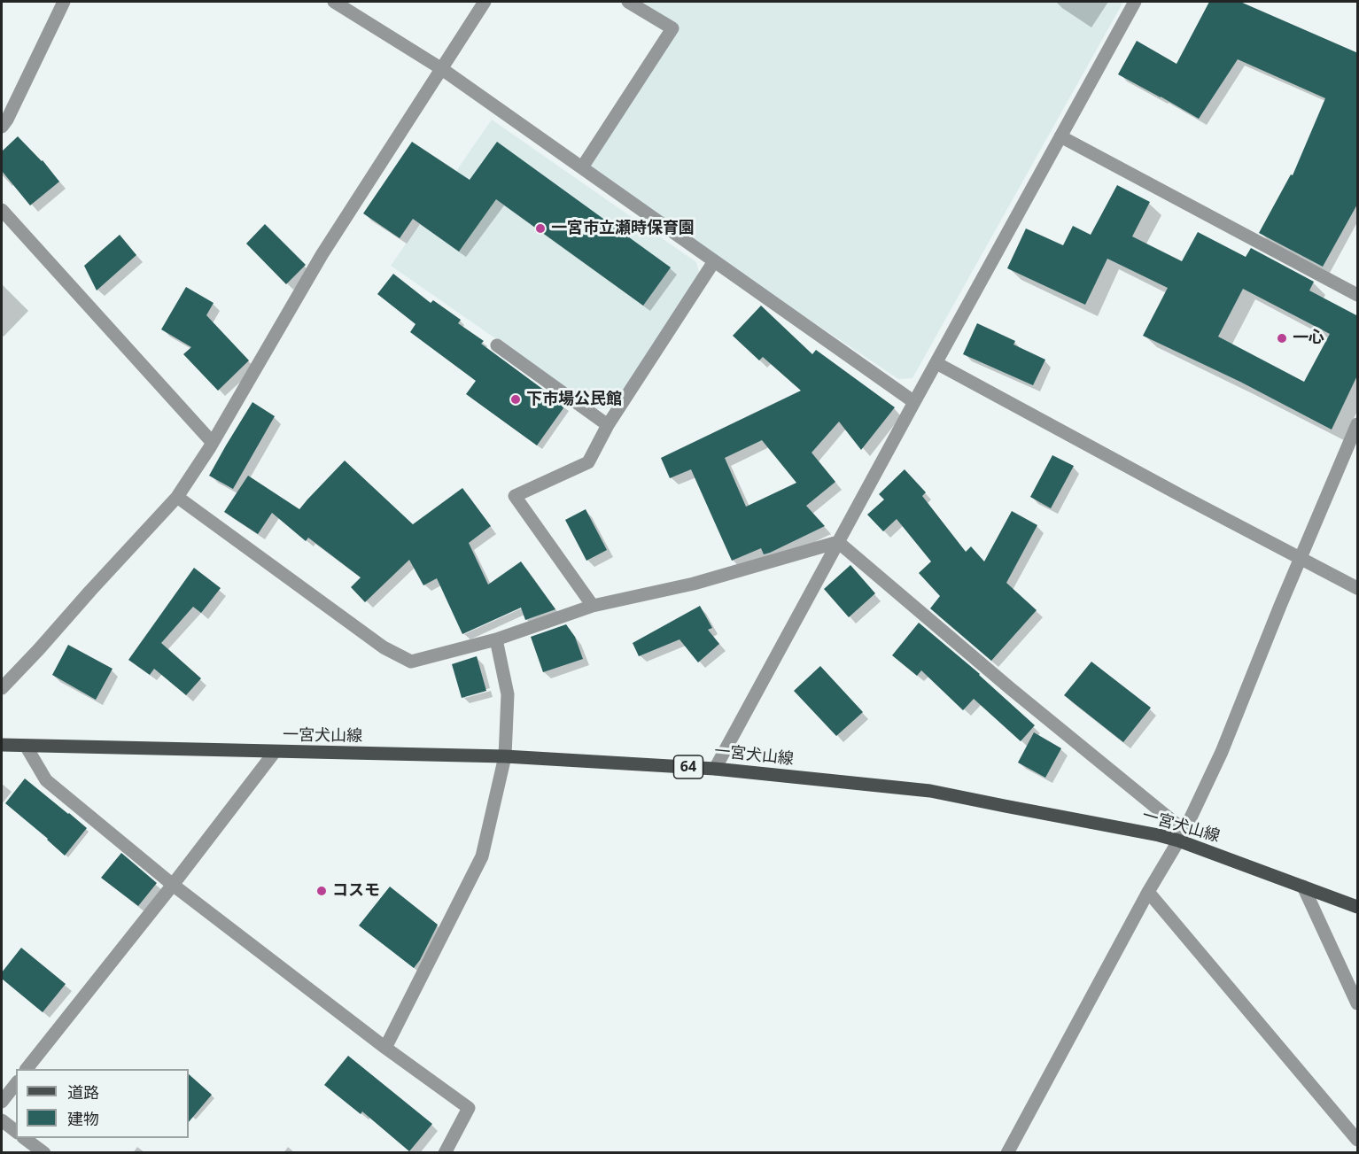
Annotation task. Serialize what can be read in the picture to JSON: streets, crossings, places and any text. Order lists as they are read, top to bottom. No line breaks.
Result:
{"streets":{"main road":["一宮犬山線","64"]},"places":["一宮市立瀬時保育園","一心","下市場公民館","コスモ"],"legend":["道路","建物"]}
